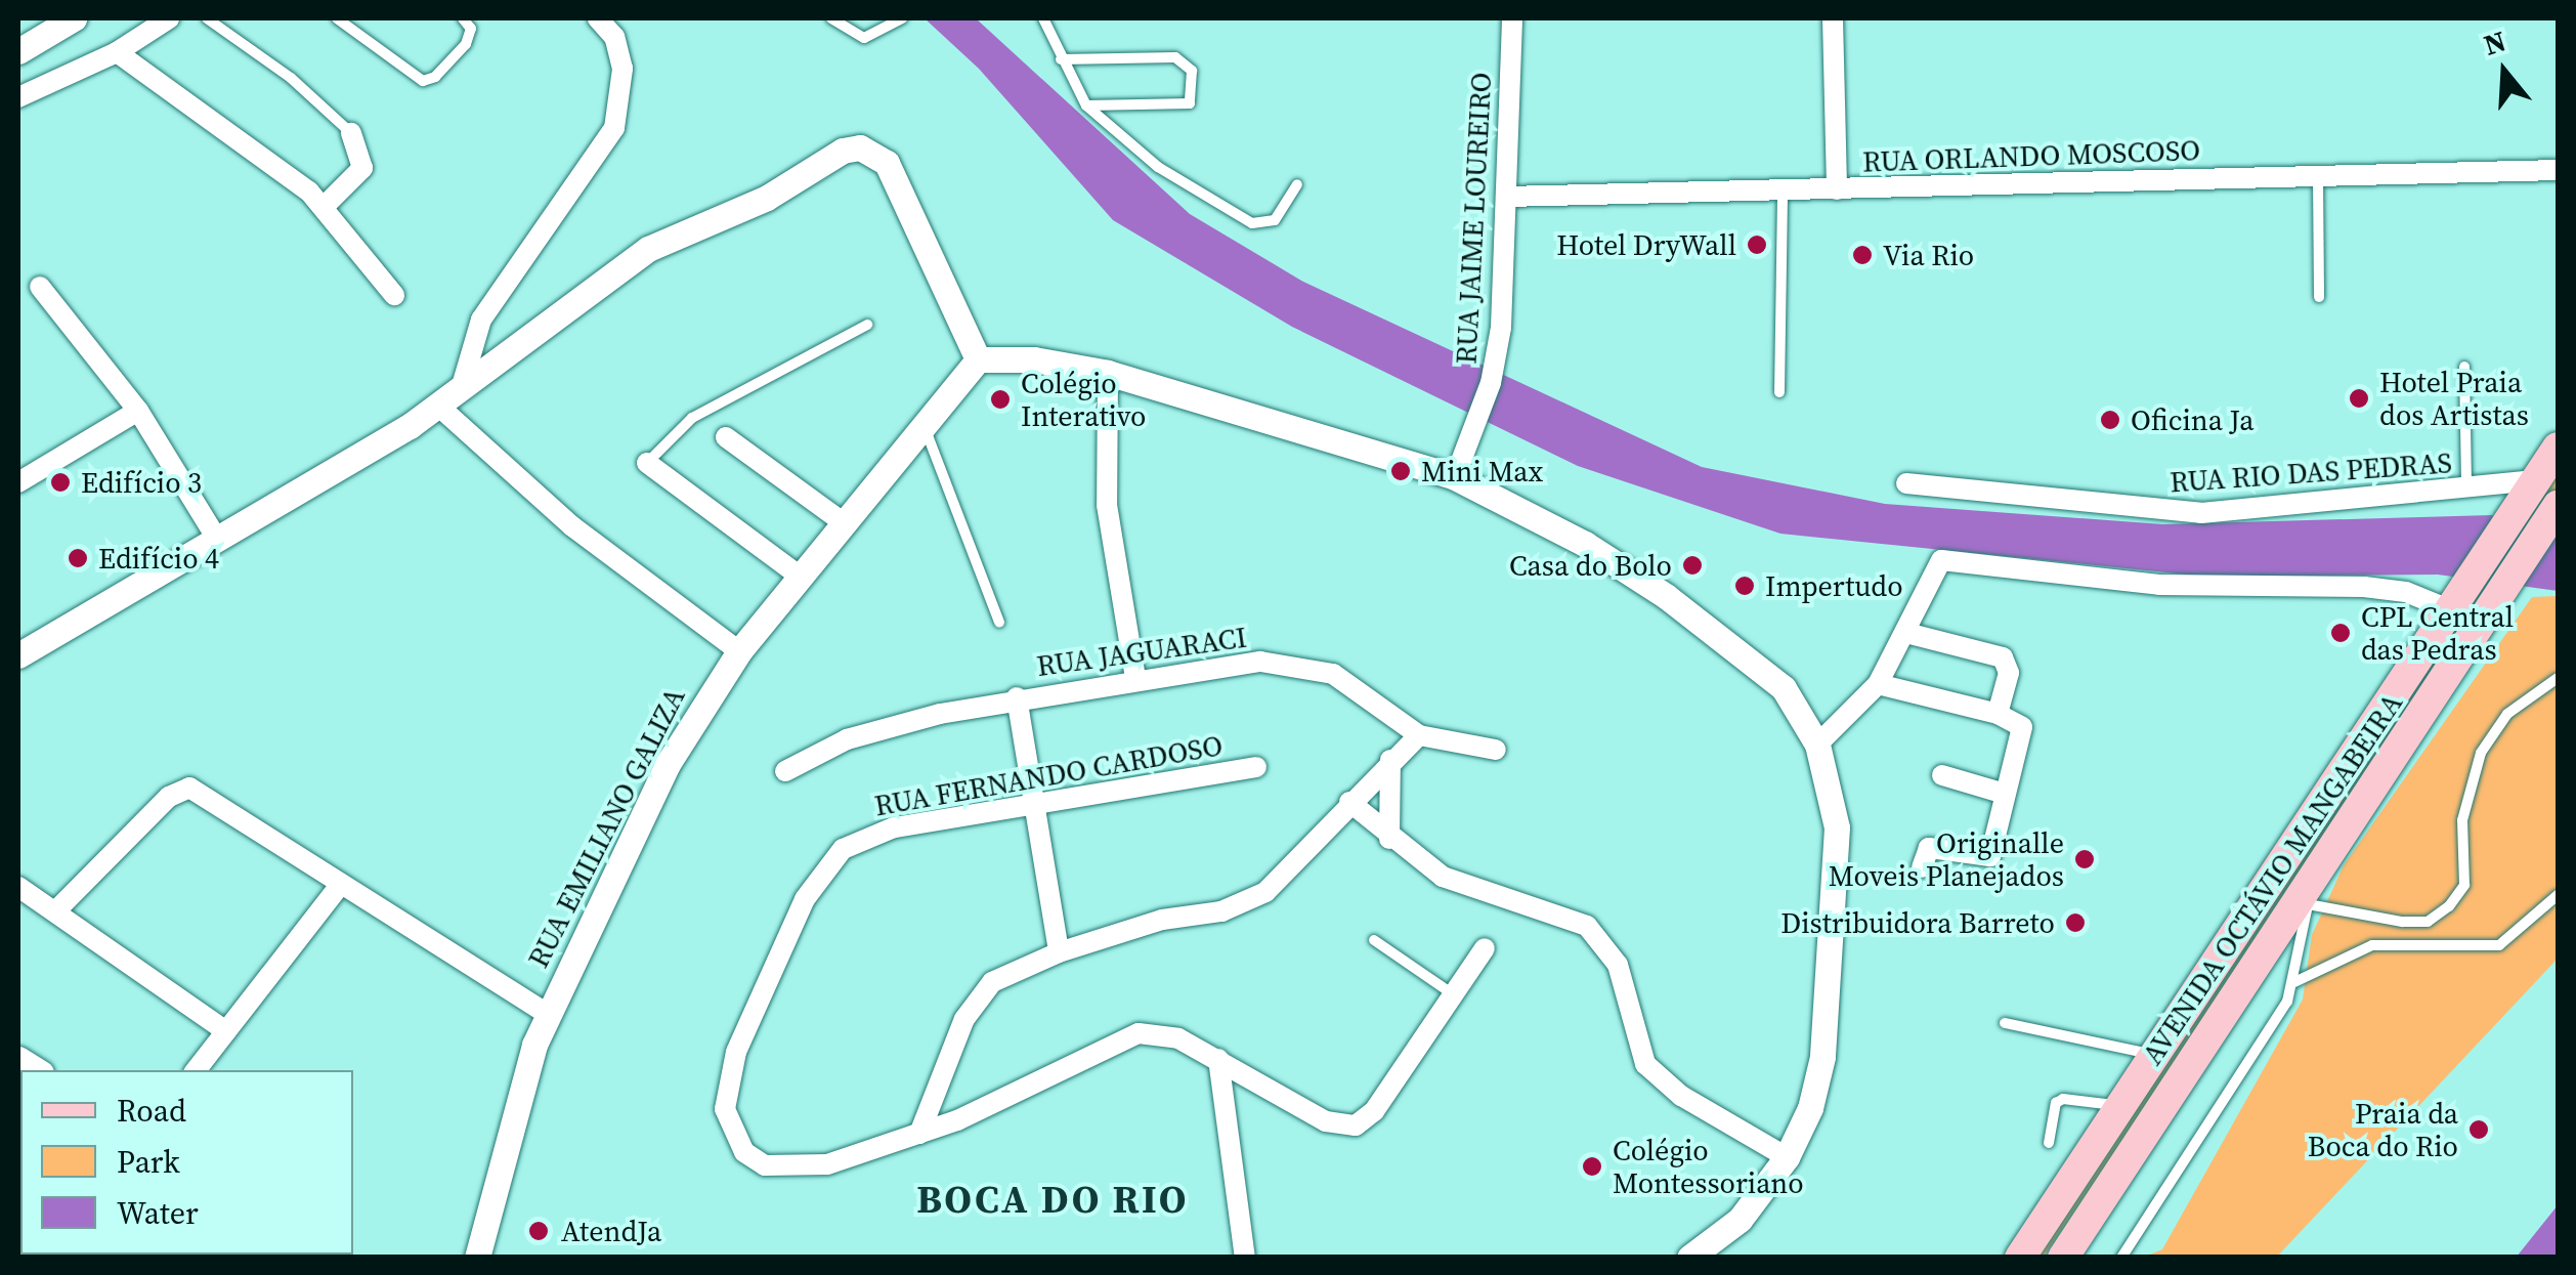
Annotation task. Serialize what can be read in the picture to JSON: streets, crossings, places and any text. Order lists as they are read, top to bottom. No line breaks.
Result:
{"streets":{"main road":["AVENIDA OCTÁVIO MANGABEIRA"],"street":["RUA ORLANDO MOSCOSO","RUA JAIME LOUREIRO","RUA RIO DAS PEDRAS","RUA JAGUARACI","RUA FERNANDO CARDOSO","RUA EMILIANO GALIZA"]},"crossings":[["RUA ORLANDO MOSCOSO","RUA JAIME LOUREIRO"],["RUA RIO DAS PEDRAS","AVENIDA OCTÁVIO MANGABEIRA"]],"districts":["BOCA DO RIO"],"places":["Hotel DryWall","Via Rio","Hotel Praia dos Artistas","Colégio Interativo","Oficina Ja","Mini Max","Edifício 3","Edifício 4","Casa do Bolo","Impertudo","CPL Central das Pedras","Originalle Moveis Planejados","Distribuidora Barreto","Praia da Boca do Rio","Colégio Montessoriano","AtendJa"],"legend":["Road","Park","Water"],"north":"top"}
